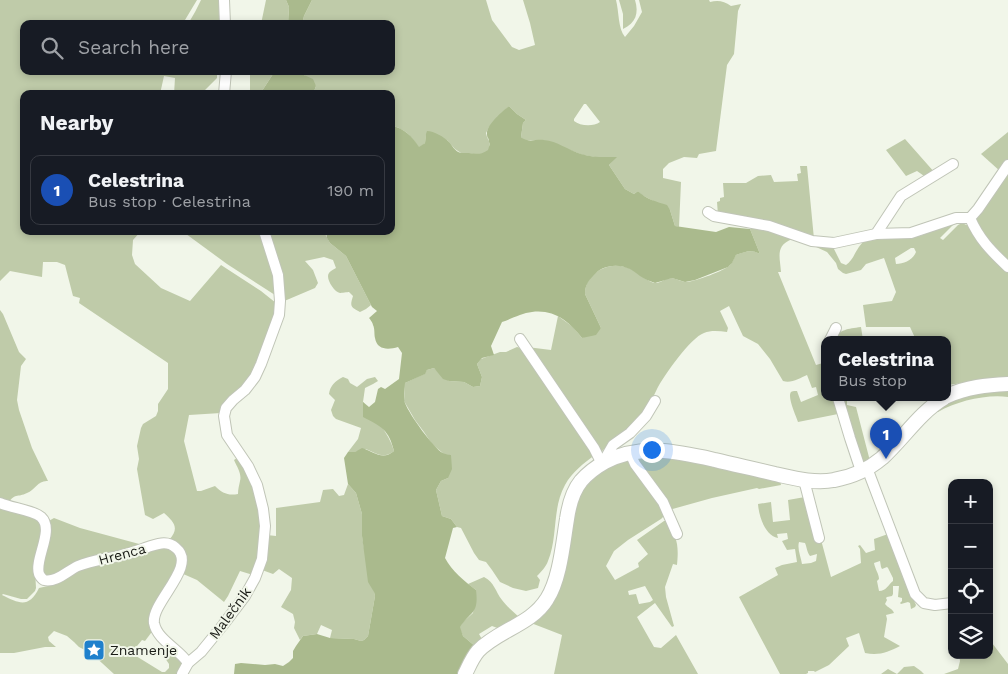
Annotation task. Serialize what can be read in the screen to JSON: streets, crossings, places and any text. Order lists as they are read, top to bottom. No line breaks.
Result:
{"streets":{"street":["Hrenca","Malečnik"]},"crossings":[["Hrenca","Malečnik"]],"places":{"place":["Znamenje"]},"page":{"search":"Search here","heading":"Nearby","list":[{"mark":"1","name":"Celestrina","note":"Bus stop · Celestrina","value":"190 m"}],"popup":["Celestrina","Bus stop"],"pins":"1","map_buttons":["+","−"]}}
